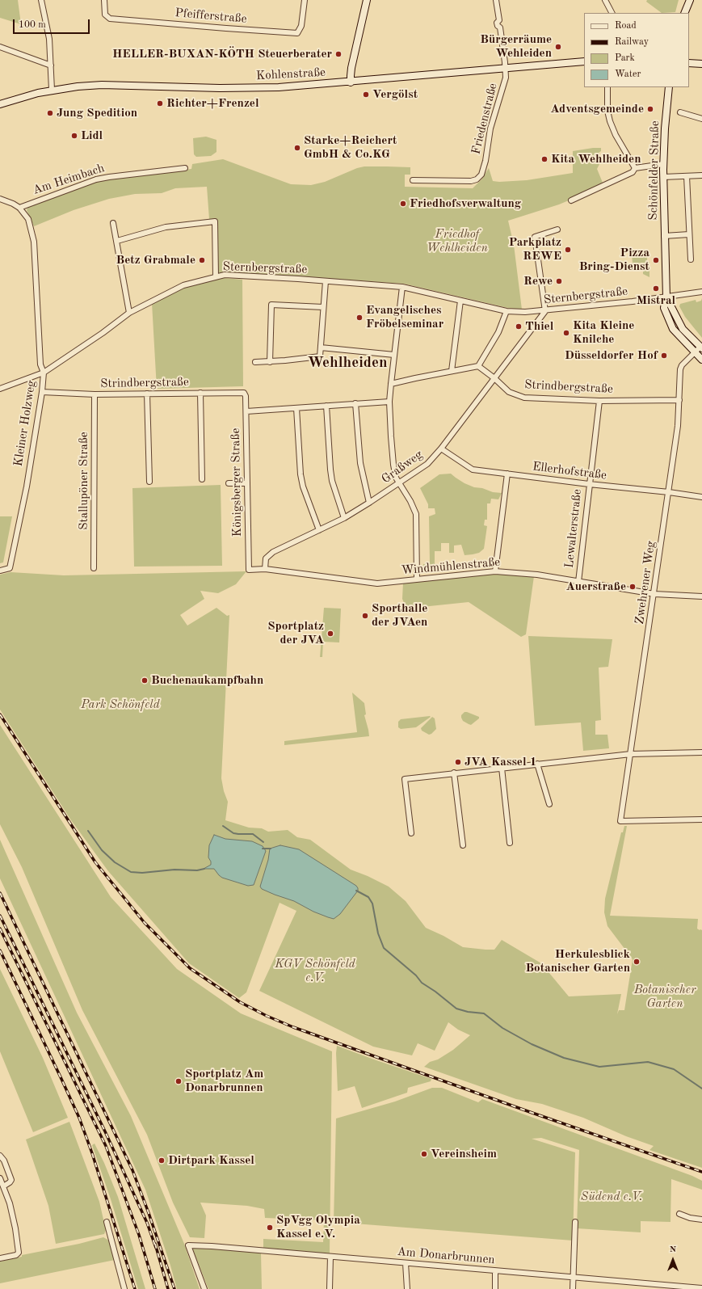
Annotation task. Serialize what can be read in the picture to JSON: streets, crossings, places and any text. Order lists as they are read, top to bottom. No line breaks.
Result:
{"streets":{"main road":["Kohlenstraße","Schönfelder Straße"],"street":["Pfeifferstraße","Friedenstraße","Am Heimbach","Sternbergstraße","Strindbergstraße","Kleiner Holzweg","Graßweg","Ellerhofstraße","Stallupöner Straße","Königsberger Straße","Lewalterstraße","Windmühlenstraße","Zwehrener Weg","Am Donarbrunnen"]},"crossings":[["Kohlenstraße","Friedenstraße"],["Schönfelder Straße","Sternbergstraße"],["Schönfelder Straße","Zwehrener Weg"],["Am Heimbach","Kleiner Holzweg"],["Sternbergstraße","Kleiner Holzweg"],["Sternbergstraße","Graßweg"],["Strindbergstraße","Kleiner Holzweg"],["Strindbergstraße","Graßweg"],["Strindbergstraße","Stallupöner Straße"],["Strindbergstraße","Königsberger Straße"],["Strindbergstraße","Lewalterstraße"],["Strindbergstraße","Zwehrener Weg"],["Graßweg","Ellerhofstraße"],["Graßweg","Windmühlenstraße"],["Ellerhofstraße","Lewalterstraße"],["Ellerhofstraße","Zwehrener Weg"],["Königsberger Straße","Windmühlenstraße"],["Lewalterstraße","Windmühlenstraße"],["Windmühlenstraße","Zwehrener Weg"]],"districts":["Wehlheiden"],"parks":["Friedhof Wehlheiden","Park Schönfeld","KGV Schönfeld e.V.","Botanischer Garten","Südend e.V."],"places":["Bürgerräume Wehleiden","HELLER-BUXAN-KÖTH Steuerberater","Vergölst","Richter+Frenzel","Adventsgemeinde","Jung Spedition","Lidl","Starke+Reichert GmbH & Co.KG","Kita Wehlheiden","Friedhofsverwaltung","Parkplatz REWE","Betz Grabmale","Pizza Bring-Dienst","Rewe","Mistral","Evangelisches Fröbelseminar","Thiel","Kita Kleine Knilche","Düsseldorfer Hof","Auerstraße","Sporthalle der JVAen","Sportplatz der JVA","Buchenaukampfbahn","JVA Kassel 1","Herkulesblick Botanischer Garten","Sportplatz Am Donarbrunnen","Vereinsheim","Dirtpark Kassel","SpVgg Olympia Kassel e.V."],"legend":["Road","Railway","Park","Water"],"scale_bar":"100 m","north":"top"}
